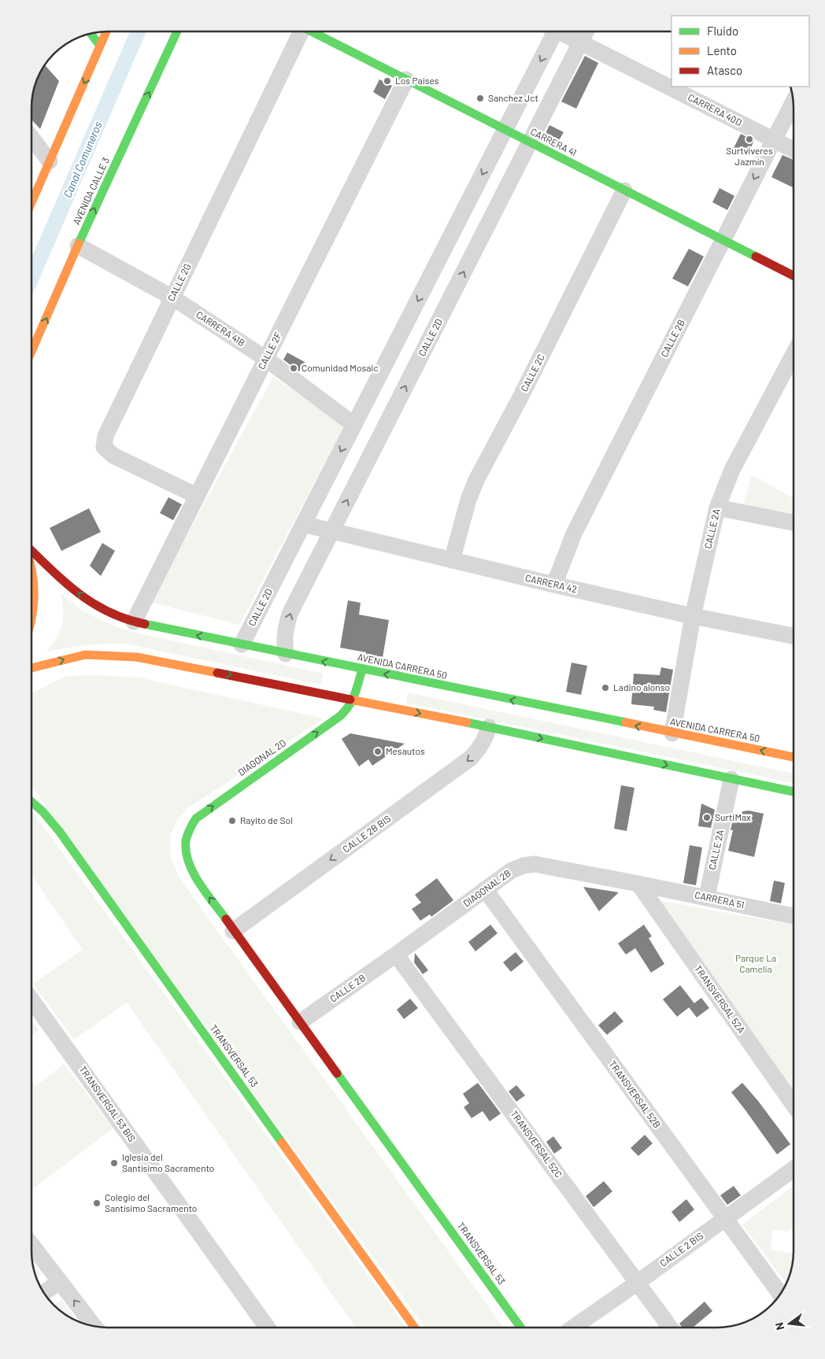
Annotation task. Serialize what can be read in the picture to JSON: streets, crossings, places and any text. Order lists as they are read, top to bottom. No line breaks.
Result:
{"streets":{"main road":["CARRERA 41","AVENIDA CALLE 3","AVENIDA CARRERA 50","DIAGONAL 2D","TRANSVERSAL 53"],"street":["CARRERA 40D","CALLE 2G","CARRERA 41B","CALLE 2D","CALLE 2B","CALLE 2F","CALLE 2C","CALLE 2A","CARRERA 42","CALLE 2B BIS","DIAGONAL 2B","CARRERA 51","TRANSVERSAL 52A","TRANSVERSAL 52B","TRANSVERSAL 53 BIS","TRANSVERSAL 52C","CALLE 2 BIS"]},"crossings":[["CARRERA 40D","CALLE 2D"],["CARRERA 40D","CALLE 2B"],["CARRERA 41","CALLE 2D"],["CARRERA 41","CALLE 2B"],["CARRERA 41","CALLE 2F"],["CARRERA 41","CALLE 2C"],["AVENIDA CALLE 3","CARRERA 41B"],["CALLE 2G","CARRERA 41B"],["CALLE 2G","CALLE 2F"],["CARRERA 41B","CALLE 2D"],["CARRERA 41B","CALLE 2F"],["CALLE 2D","CARRERA 42"],["CALLE 2D","AVENIDA CARRERA 50"],["CALLE 2B","CARRERA 42"],["CALLE 2B","DIAGONAL 2B"],["CALLE 2B","TRANSVERSAL 53"],["CALLE 2B","TRANSVERSAL 52C"],["CALLE 2F","AVENIDA CARRERA 50"],["CALLE 2C","CARRERA 42"],["CALLE 2A","CARRERA 42"],["CALLE 2A","AVENIDA CARRERA 50"],["CALLE 2A","CARRERA 51"],["DIAGONAL 2D","TRANSVERSAL 53"],["CALLE 2B BIS","TRANSVERSAL 53"],["DIAGONAL 2B","CARRERA 51"],["DIAGONAL 2B","TRANSVERSAL 52A"],["DIAGONAL 2B","TRANSVERSAL 52B"],["DIAGONAL 2B","TRANSVERSAL 52C"],["CARRERA 51","TRANSVERSAL 52A"],["TRANSVERSAL 52B","CALLE 2 BIS"],["TRANSVERSAL 52C","CALLE 2 BIS"]],"one_way":["DIAGONAL 2D","CALLE 2B BIS"],"water":["Canal Comuneros"],"parks":["Parque La Camelia"],"places":["Los Paises","Sanchez Jct","Surtviveres Jazmín","Comunidad Mosaic","Ladino alonso","Mesautos","SurtiMax","Rayito de Sol","Iglesia del Santísimo Sacramento","Colegio del Santísimo Sacramento"],"legend":["Fluido","Lento","Atasco"],"north":"left"}
